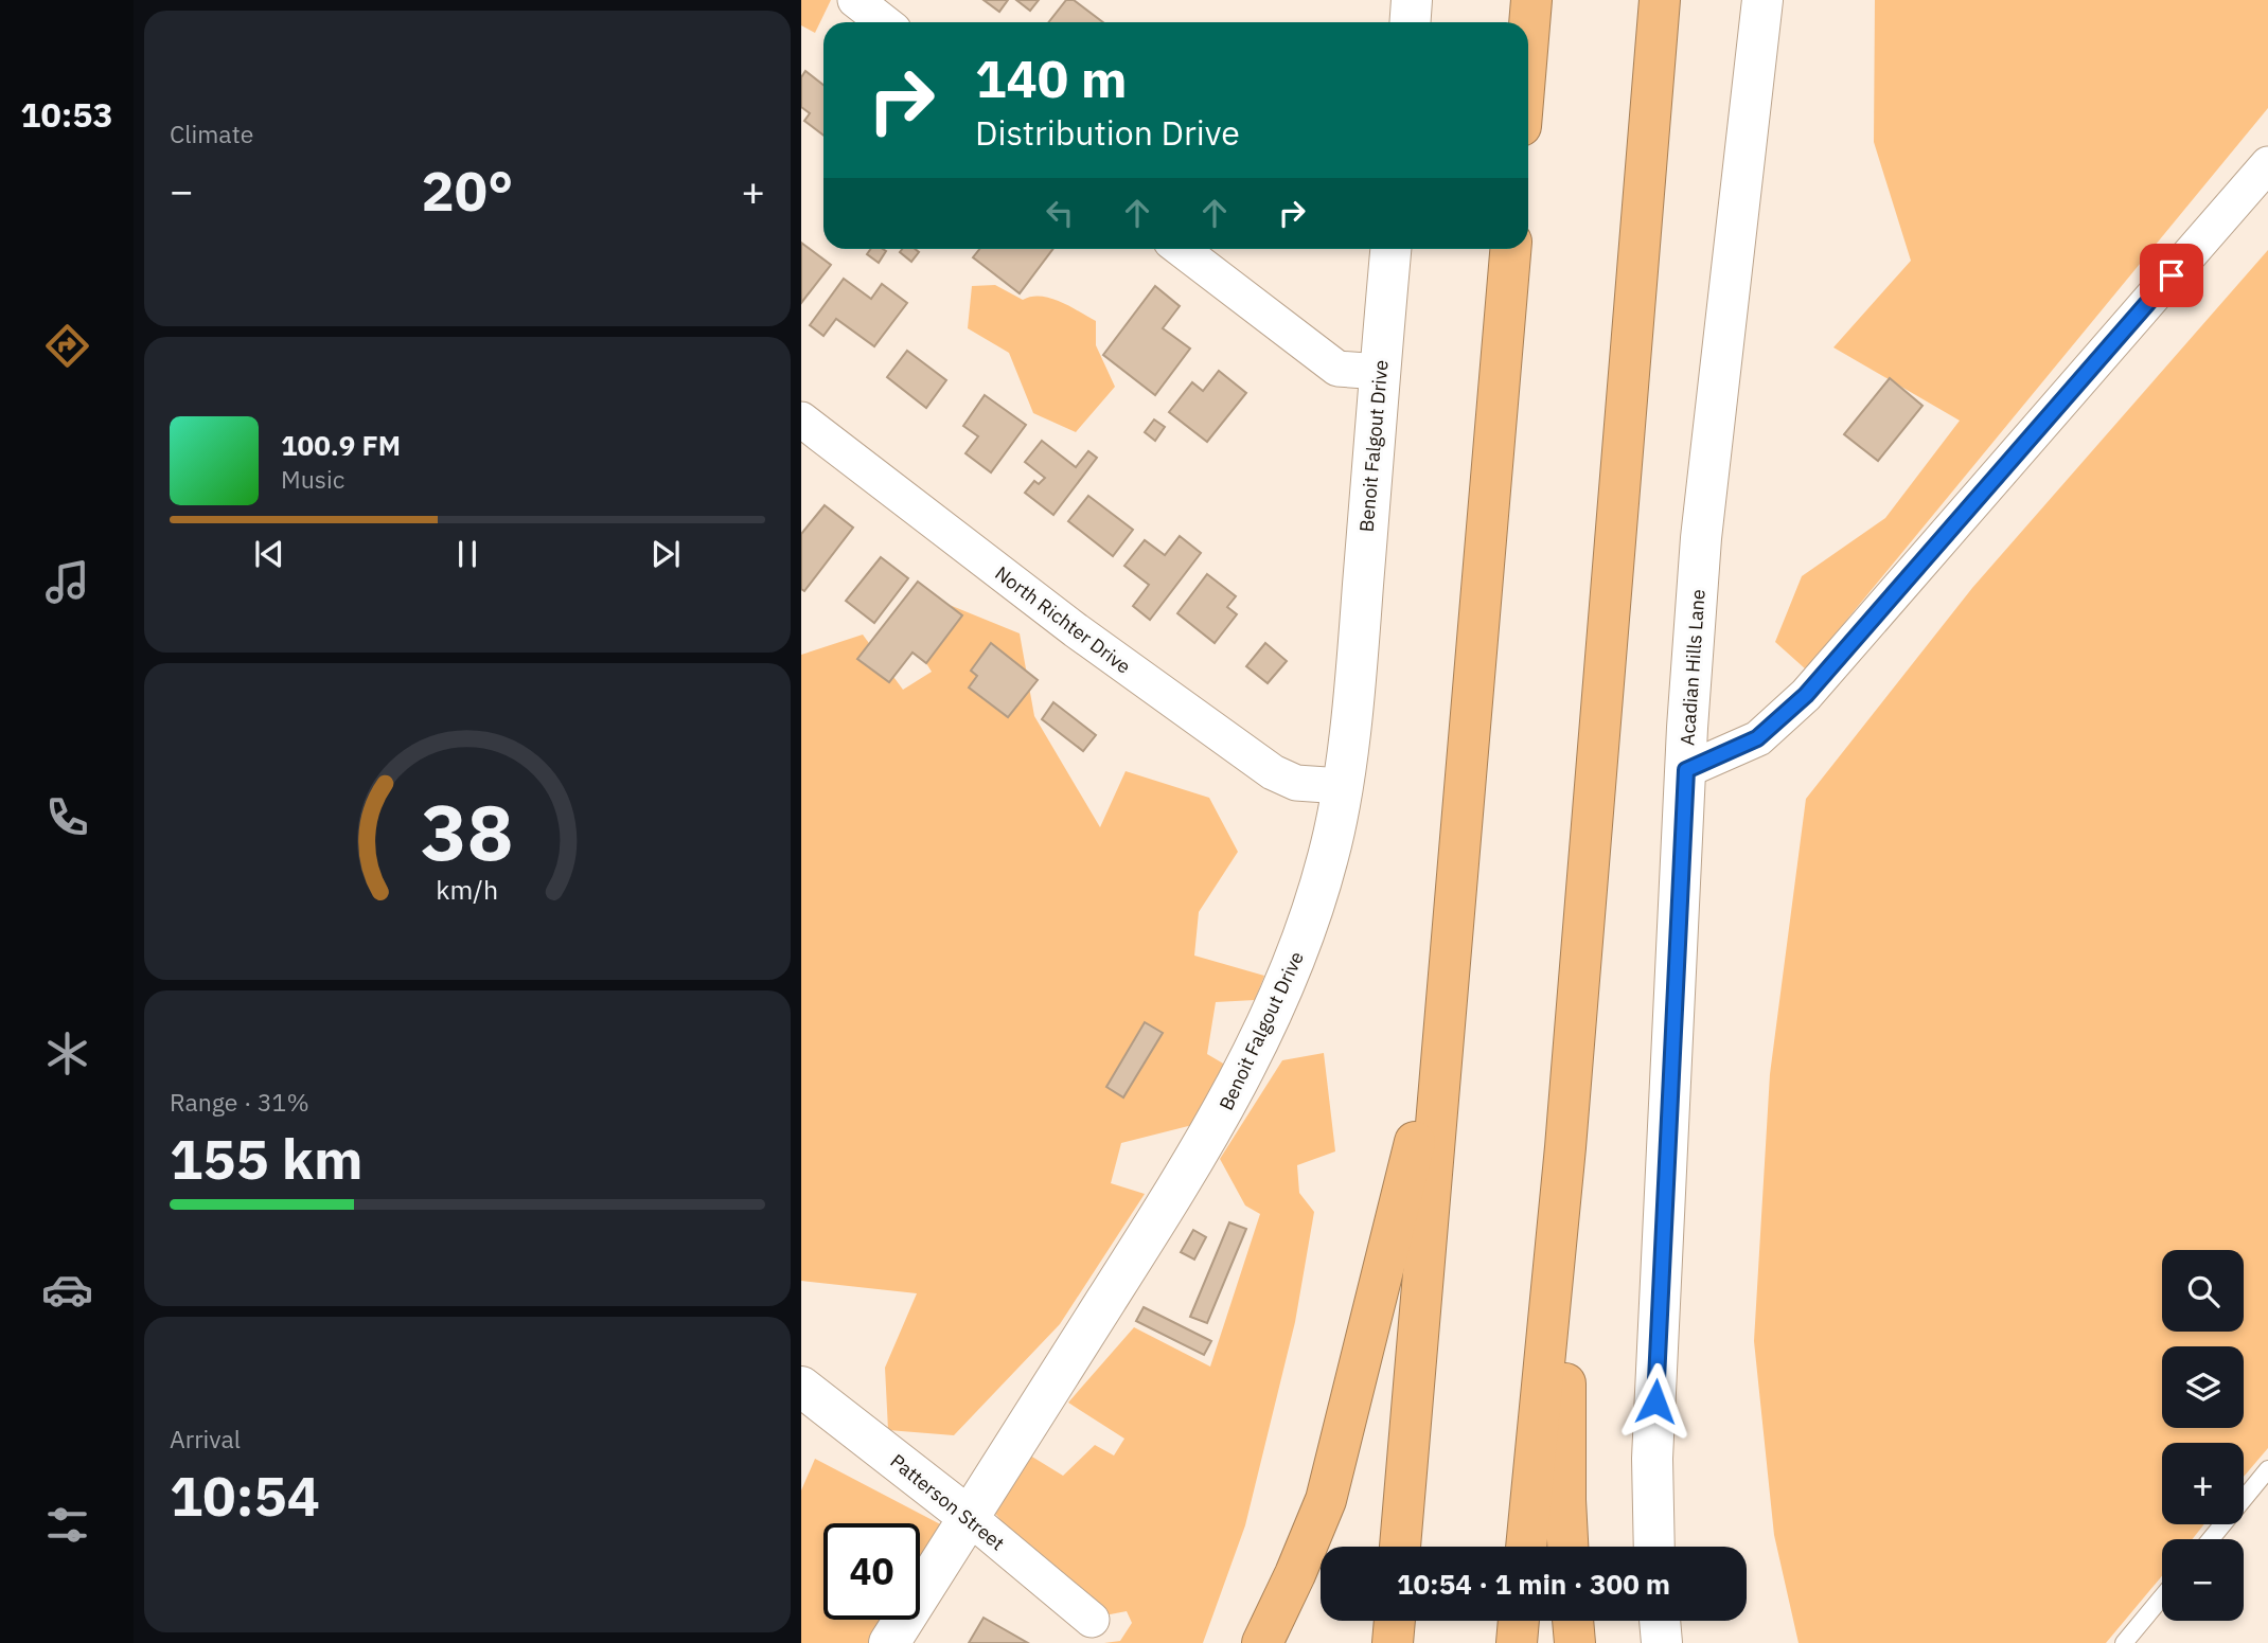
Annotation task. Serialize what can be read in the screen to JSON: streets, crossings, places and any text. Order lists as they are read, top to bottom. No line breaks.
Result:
{"streets":{"street":["Benoit Falgout Drive","North Richter Drive","Acadian Hills Lane","Patterson Street"]},"crossings":[["Benoit Falgout Drive","North Richter Drive"],["Benoit Falgout Drive","Patterson Street"]],"page":{"tabs":"10:53","tile":["Climate",["Range · 31%","155 km"],["Arrival","10:54"]],"turn":["140 m","Distribution Drive"],"heat":["−","20°","+"],"song":["100.9 FM","Music"],"map_buttons":["+","−"],"limit":"40","trip":"10:54 · 1 min · 300 m","gauge":["38","km/h"]}}
